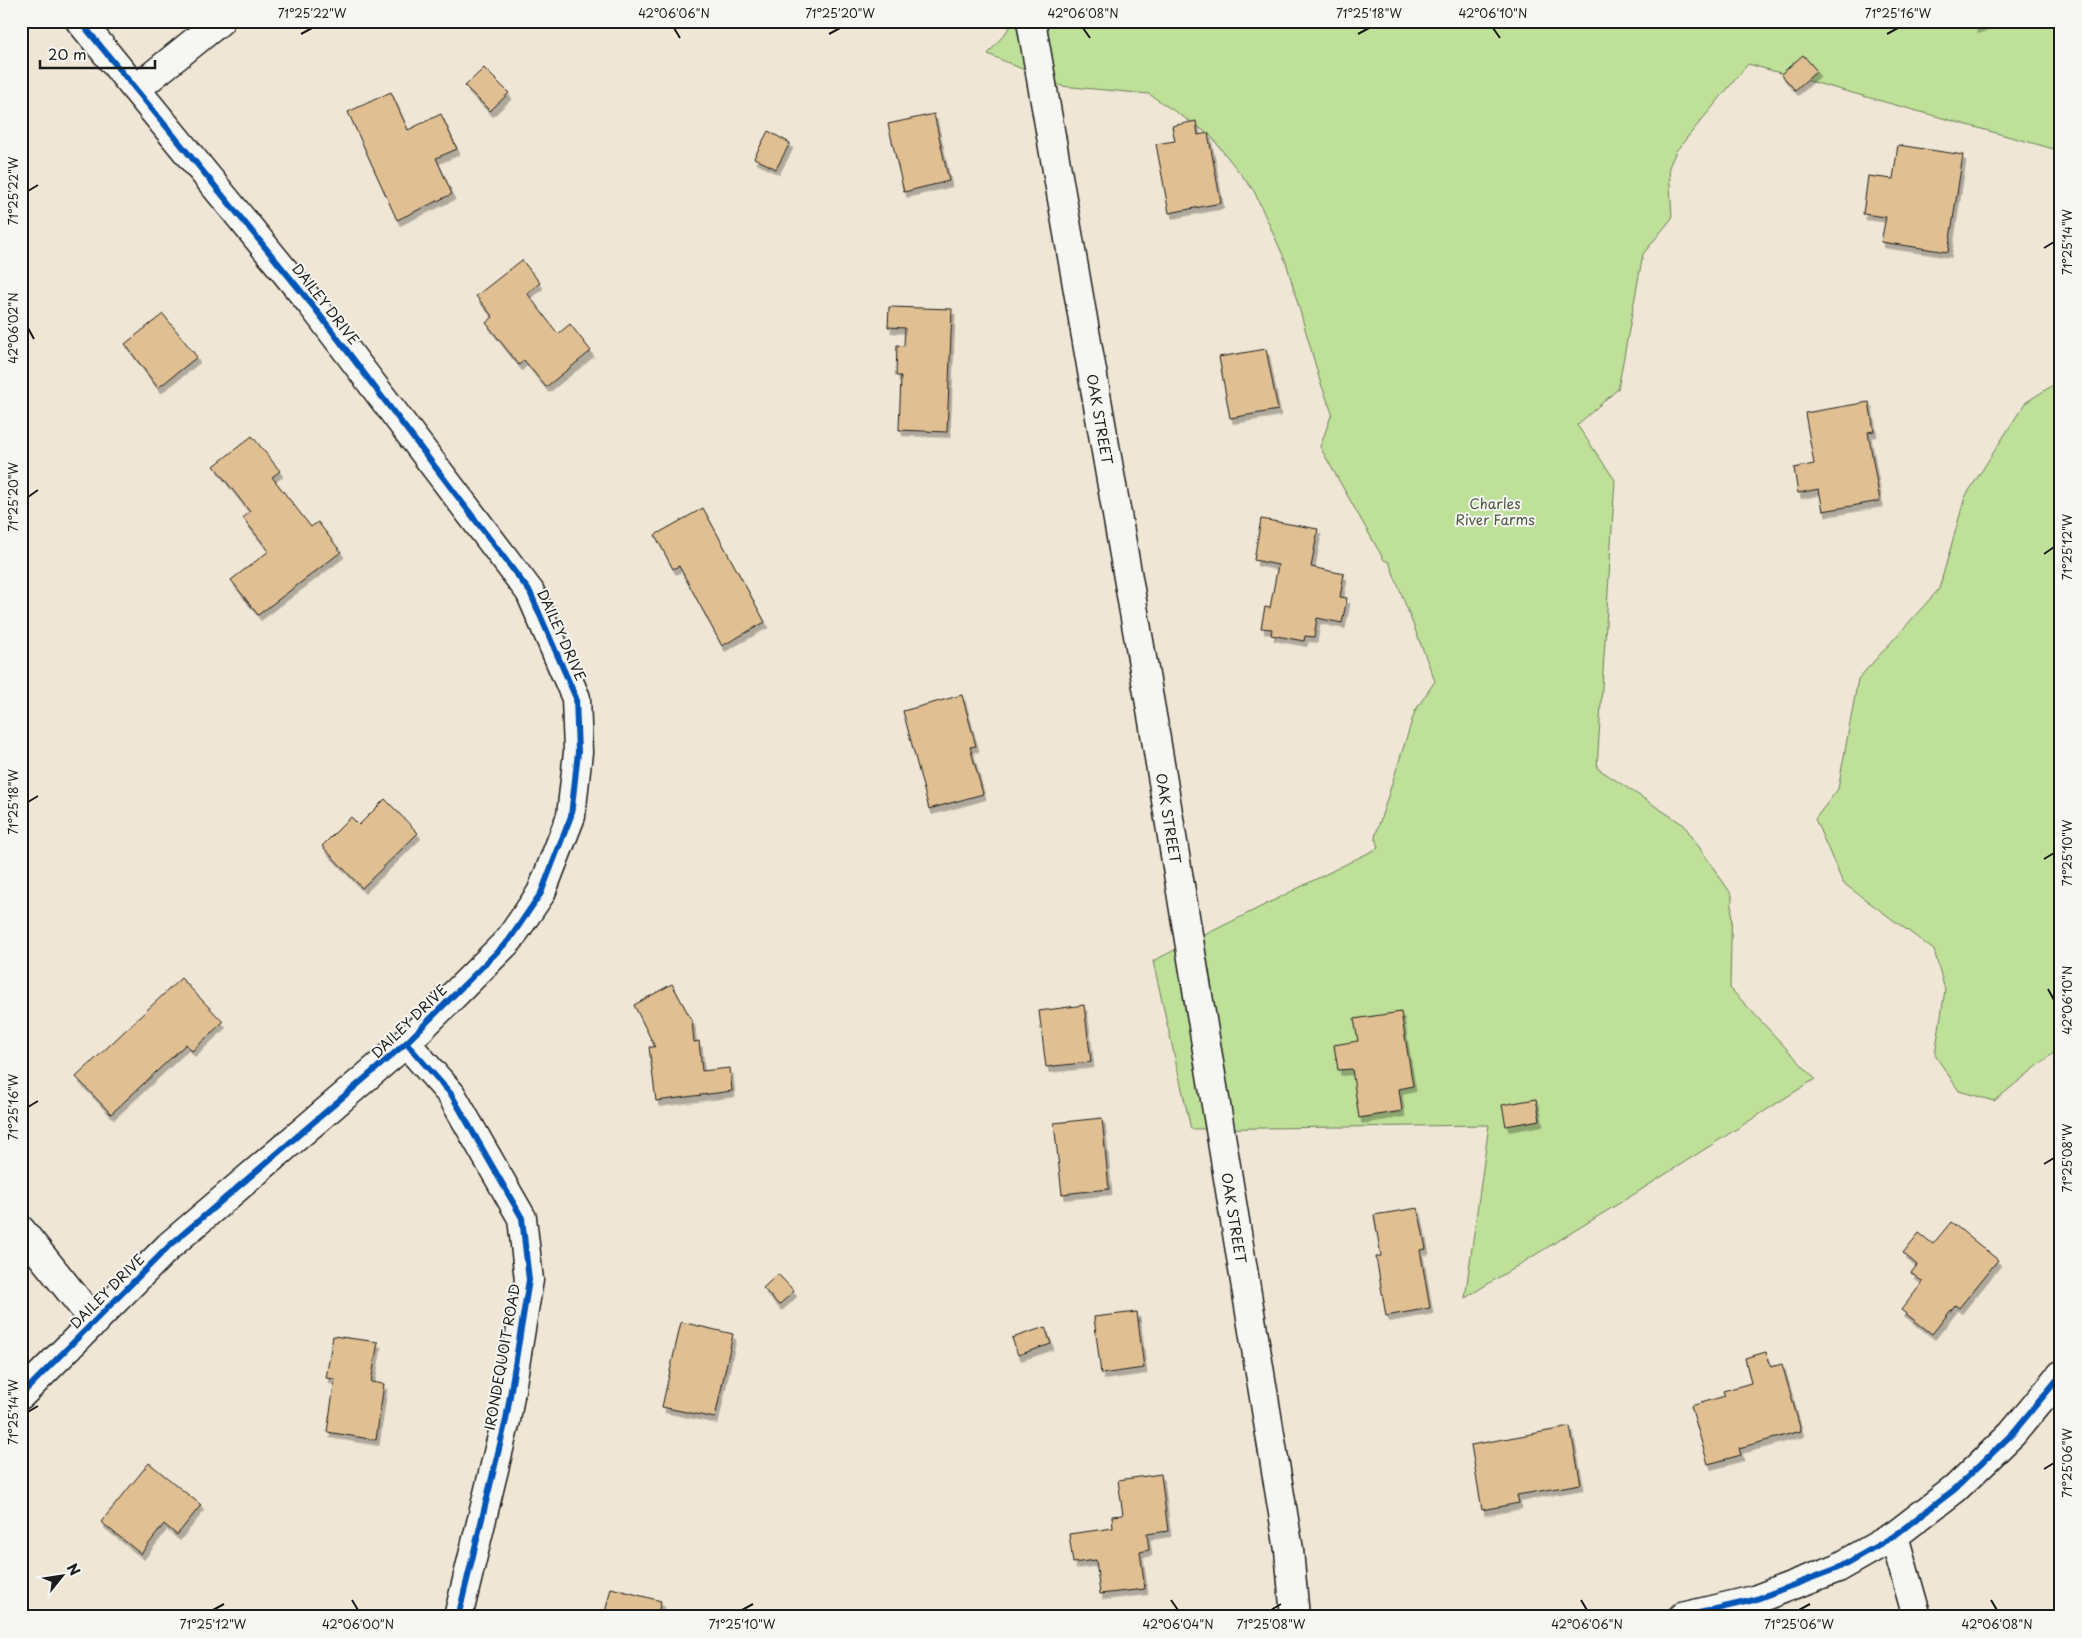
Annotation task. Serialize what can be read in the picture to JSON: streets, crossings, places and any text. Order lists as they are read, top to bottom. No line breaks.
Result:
{"streets":{"street":["DAILEY DRIVE","OAK STREET","IRONDEQUOIT ROAD"]},"crossings":[["DAILEY DRIVE","IRONDEQUOIT ROAD"]],"parks":["Charles River Farms"],"scale_bar":"20 m","north":"top right","coordinates":["71°25'22\"W","42°06'06\"N","71°25'20\"W","42°06'08\"N","71°25'18\"W","42°06'10\"N","71°25'16\"W","71°25'14\"W","42°06'02\"N","71°25'12\"W","71°25'10\"W","71°25'08\"W","71°25'06\"W","42°06'00\"N","42°06'04\"N"]}
